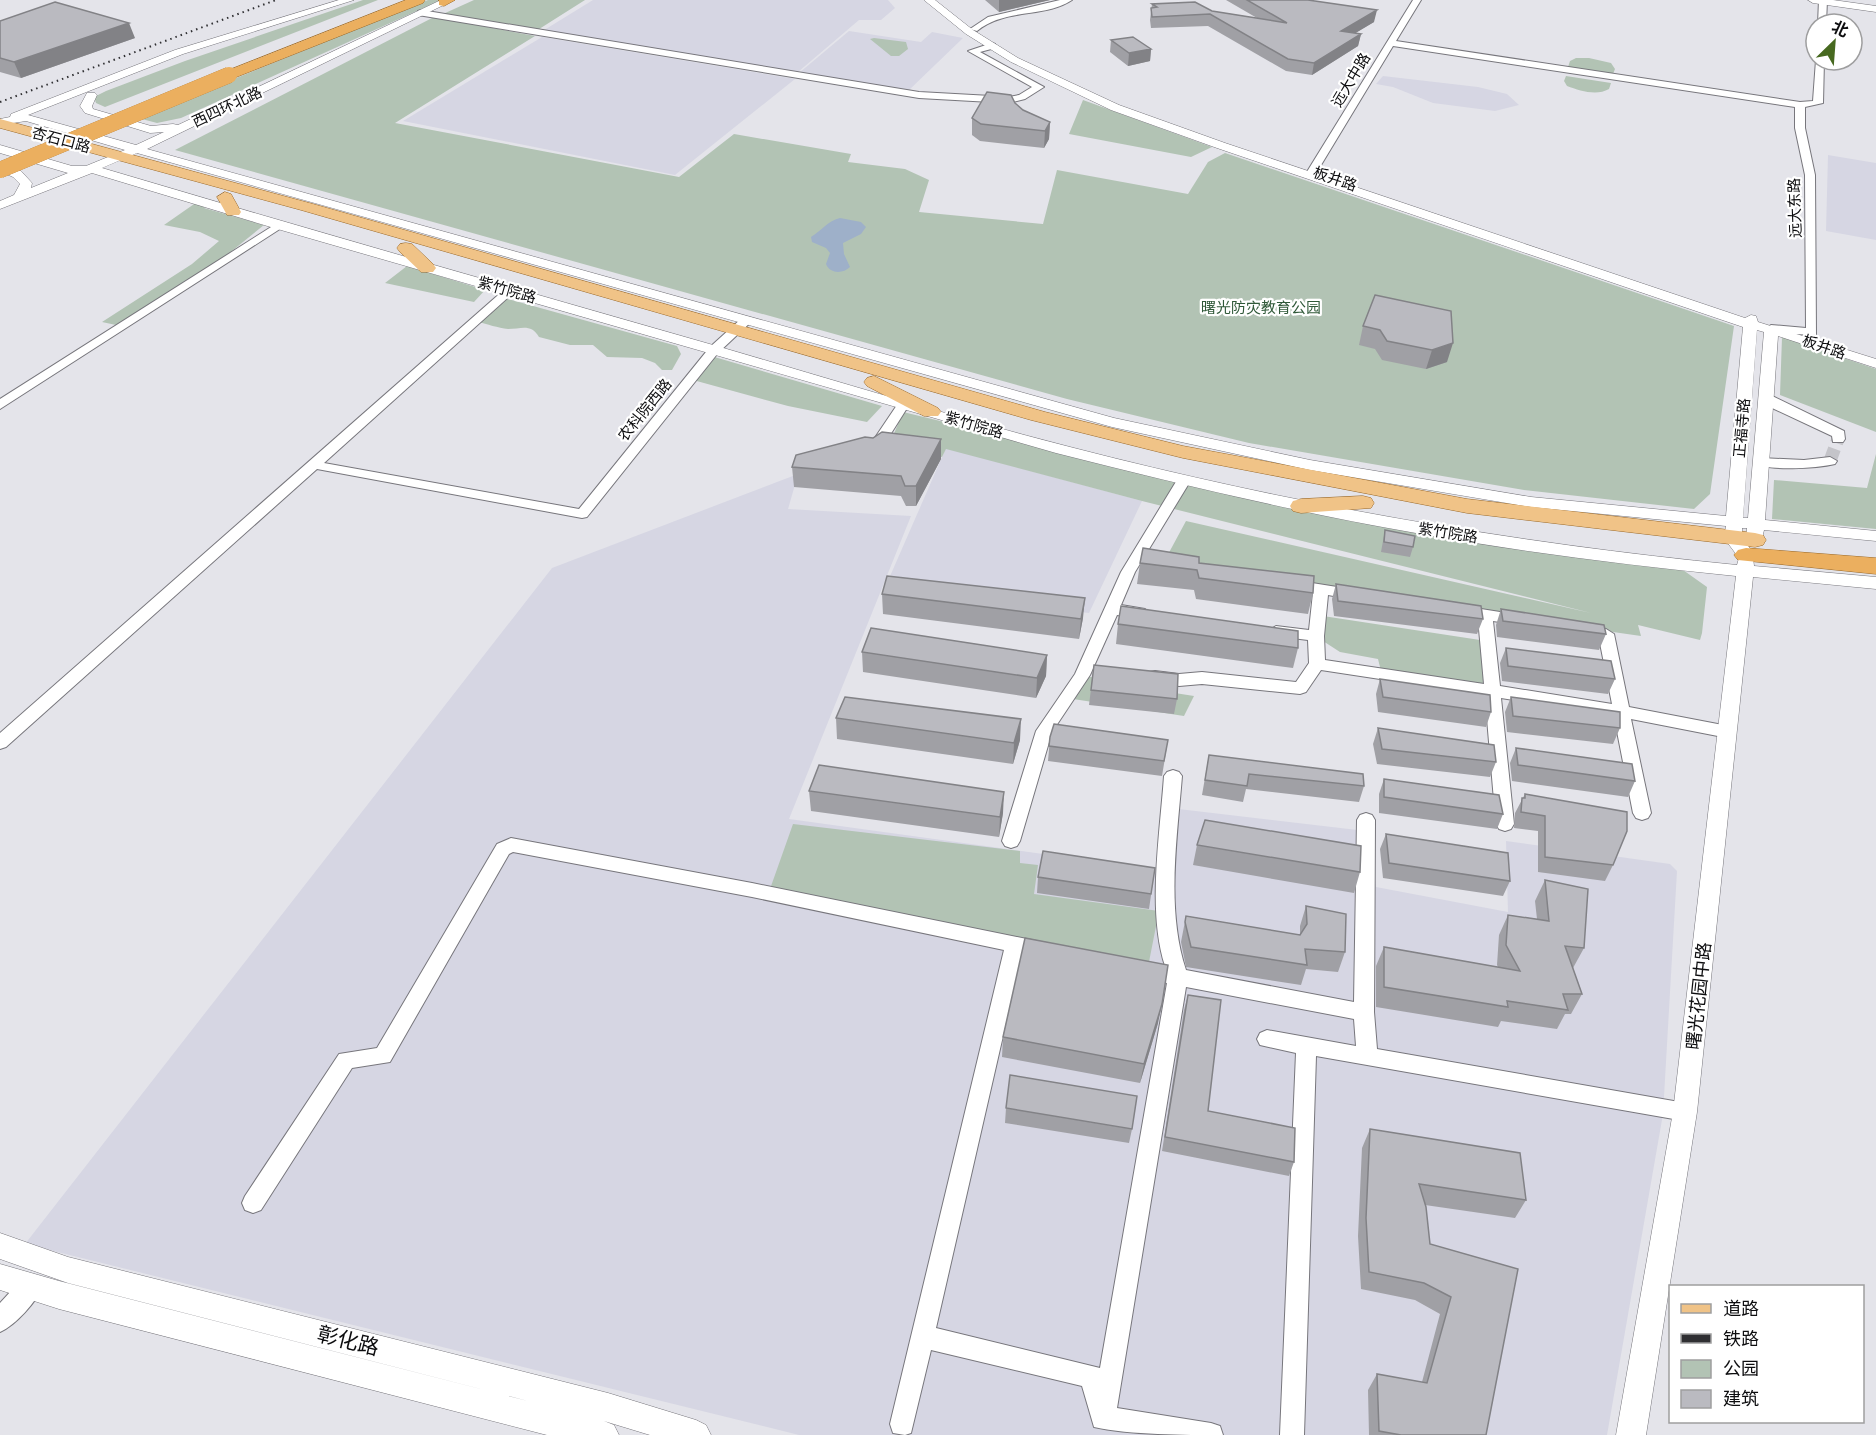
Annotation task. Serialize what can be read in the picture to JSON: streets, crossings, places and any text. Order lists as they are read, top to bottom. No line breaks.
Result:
{"streets":{"highway":["西四环北路","紫竹院路"],"main road":["杏石口路"],"street":["远大中路","板井路","远大东路","农科院西路","正福寺路","曙光花园中路","彰化路"]},"crossings":[["远大中路","板井路"],["西四环北路","杏石口路"],["西四环北路","紫竹院路"],["杏石口路","紫竹院路"],["板井路","远大东路"],["板井路","正福寺路"],["远大东路","正福寺路"],["紫竹院路","农科院西路"],["紫竹院路","正福寺路"],["紫竹院路","曙光花园中路"],["正福寺路","曙光花园中路"]],"parks":["曙光防灾教育公园"],"legend":["道路","铁路","公园","建筑"],"north":"top right"}
